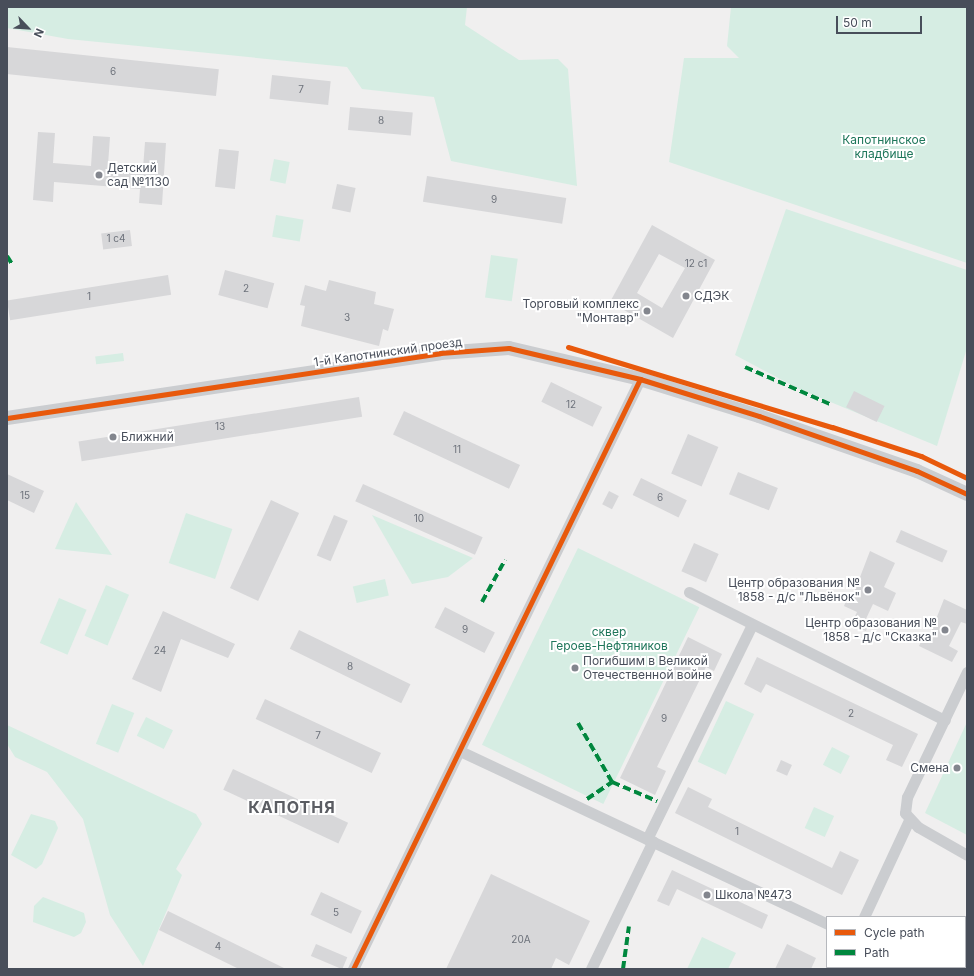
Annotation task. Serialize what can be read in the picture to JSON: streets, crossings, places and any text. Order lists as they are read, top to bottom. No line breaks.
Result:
{"streets":{"street":["1-й Капотнинский проезд"]},"districts":["КАПОТНЯ"],"parks":["Капотнинское кладбище","сквер Героев-Нефтяников"],"places":["Детский сад №1130","СДЭК","Торговый комплекс \"Монтавр\"","Ближний","Центр образования № 1858 - д/с \"Львёнок\"","Центр образования № 1858 - д/с \"Сказка\"","Погибшим в Великой Отечественной войне","Смена","Школа №473"],"house_numbers":["6","7","8","9","1 с4","12 с1","2","1","3","12","13","11","15","6","10","9","24","8","2","9","7","1","5","20А","4"],"legend":["Cycle path","Path"],"scale_bar":"50 m","north":"bottom right"}
